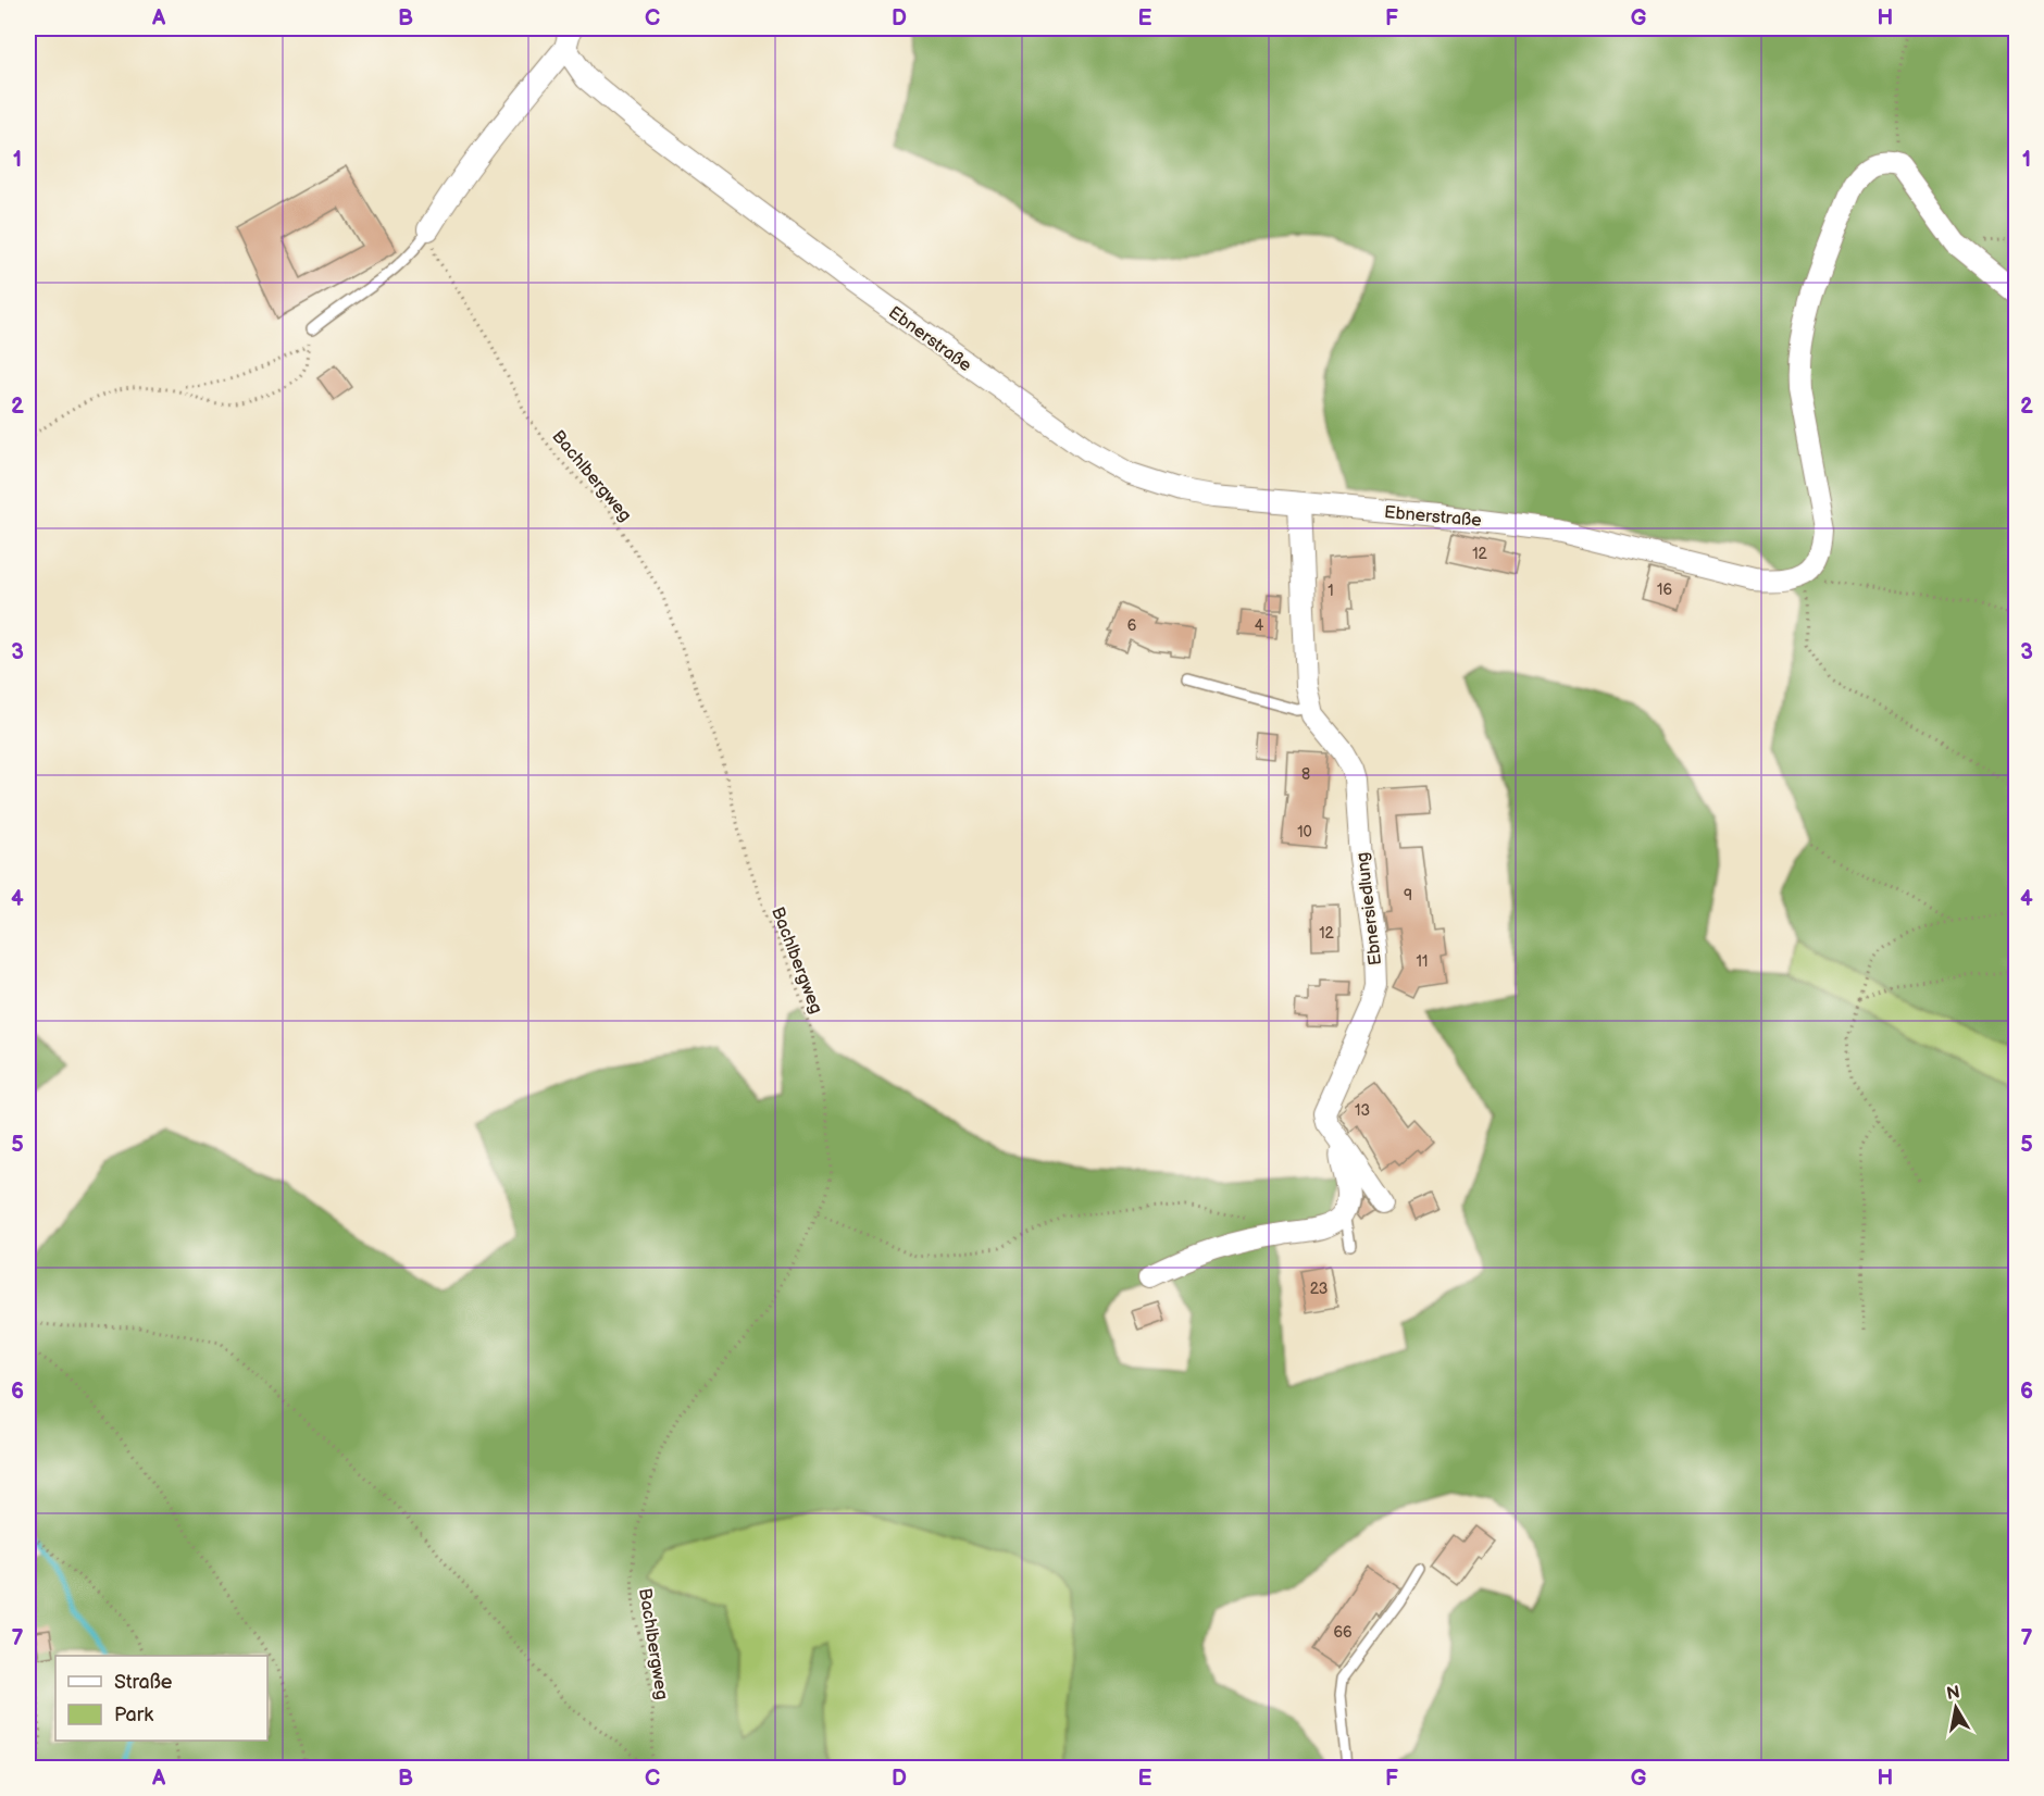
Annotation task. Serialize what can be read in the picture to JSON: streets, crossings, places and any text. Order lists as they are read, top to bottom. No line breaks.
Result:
{"streets":{"street":["Ebnerstraße","Ebnersiedlung"],"path":["Bachlbergweg"]},"crossings":[["Ebnerstraße","Bachlbergweg"],["Ebnerstraße","Ebnersiedlung"]],"house_numbers":["12","16","1","6","4","8","10","9","12","11","13","23","66"],"legend":["Straße","Park"],"north":"top","grid":{"columns":["A","B","C","D","E","F","G","H"],"rows":["1","2","3","4","5","6","7"]}}
